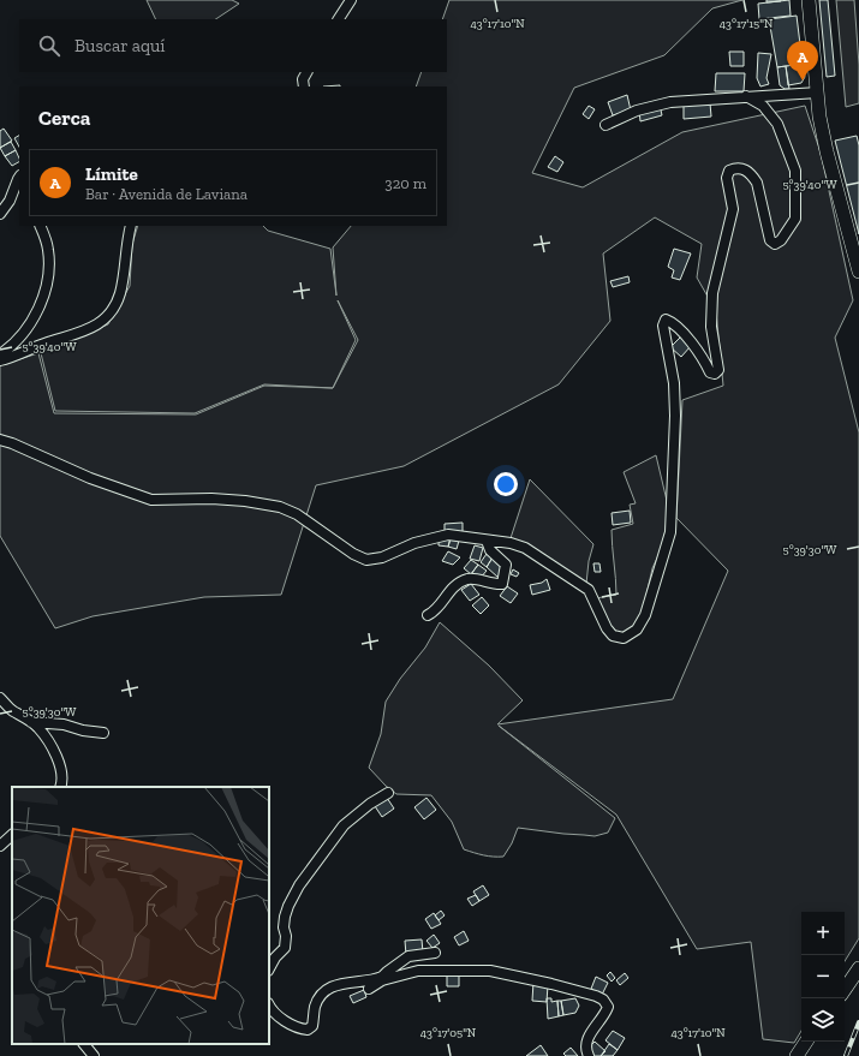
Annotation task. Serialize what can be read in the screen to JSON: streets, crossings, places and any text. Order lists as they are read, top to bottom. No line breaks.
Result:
{"page":{"search":"Buscar aquí","pins":"A","heading":"Cerca","list":[{"mark":"A","name":"Límite","note":"Bar · Avenida de Laviana","value":"320 m"}],"map_buttons":["+","−"]},"coordinates":["43°17'10\"N","43°17'15\"N","5°39'40\"W","5°39'30\"W","43°17'05\"N"]}
